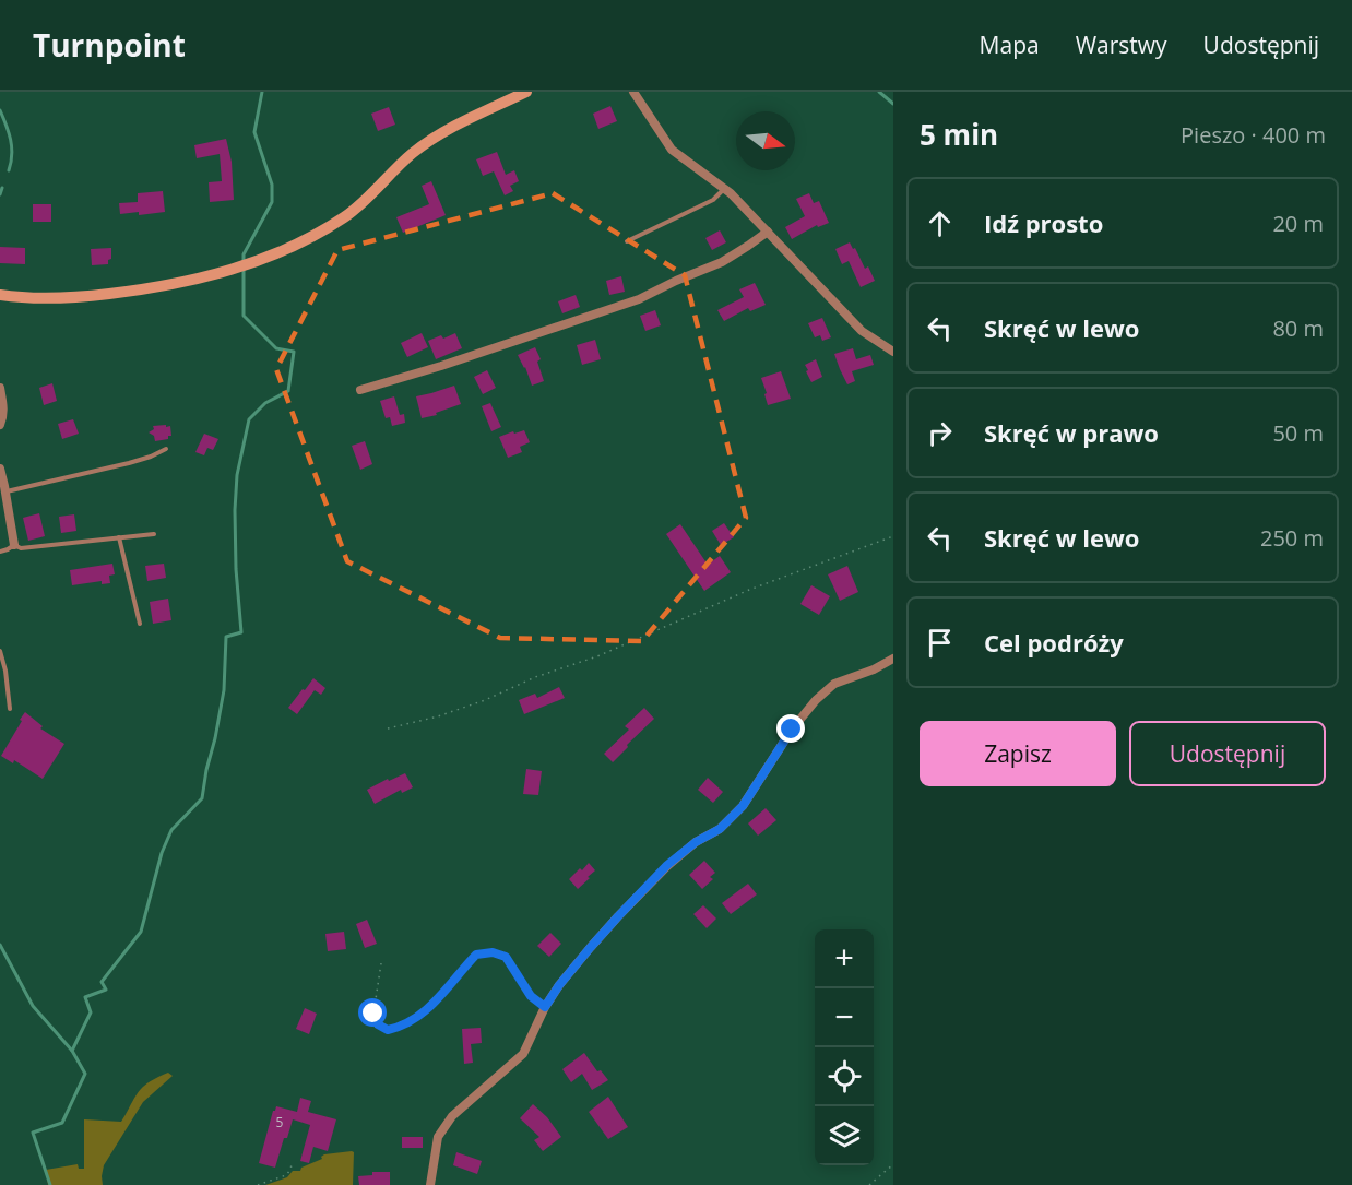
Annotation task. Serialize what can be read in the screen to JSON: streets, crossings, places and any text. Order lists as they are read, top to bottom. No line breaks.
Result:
{"house_numbers":["5"],"north":"right","page":{"header":"Turnpoint","nav":["Mapa","Warstwy","Udostępnij"],"heading":["5 min","Pieszo · 400 m"],"list":[["Idź prosto","20 m"],["Skręć w lewo","80 m"],["Skręć w prawo","50 m"],["Skręć w lewo","250 m"],"Cel podróży"],"buttons":["Zapisz","Udostępnij"],"map_buttons":["+","−"]}}
